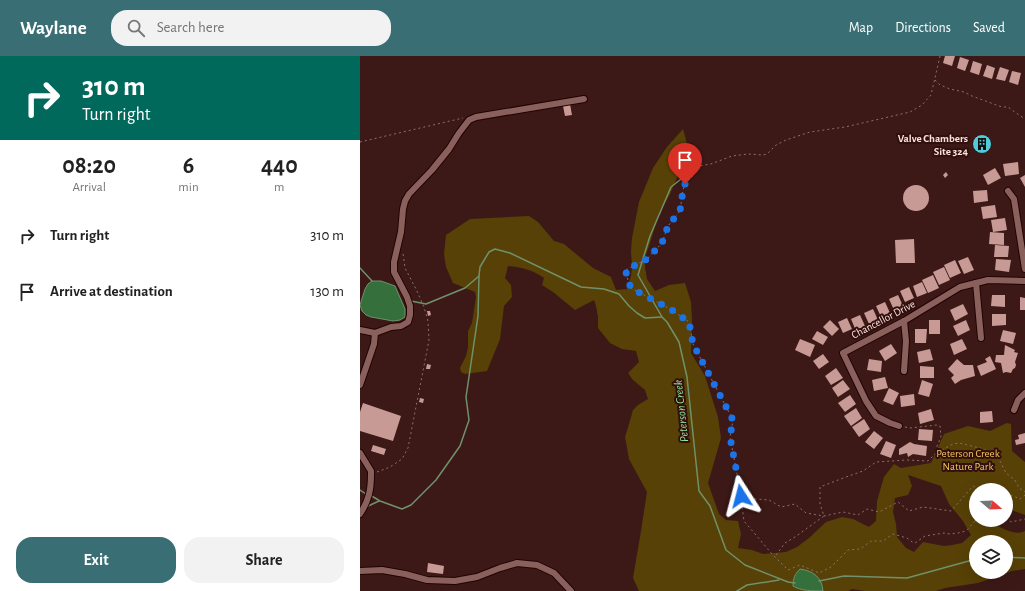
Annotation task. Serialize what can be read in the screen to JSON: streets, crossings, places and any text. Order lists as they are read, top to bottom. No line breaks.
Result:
{"streets":{"street":["Chancellor Drive"]},"water":["Peterson Creek"],"parks":["Peterson Creek Nature Park"],"places":{"building":["Valve Chambers Site 324"]},"north":"right","page":{"header":"Waylane","search":"Search here","nav":["Map","Directions","Saved"],"turn":["310 m","Turn right"],"eta":["08:20","Arrival","6","min","440","m"],"list":[{"name":"Turn right","value":"310 m"},{"name":"Arrive at destination","value":"130 m"}],"buttons":["Exit","Share"]}}
